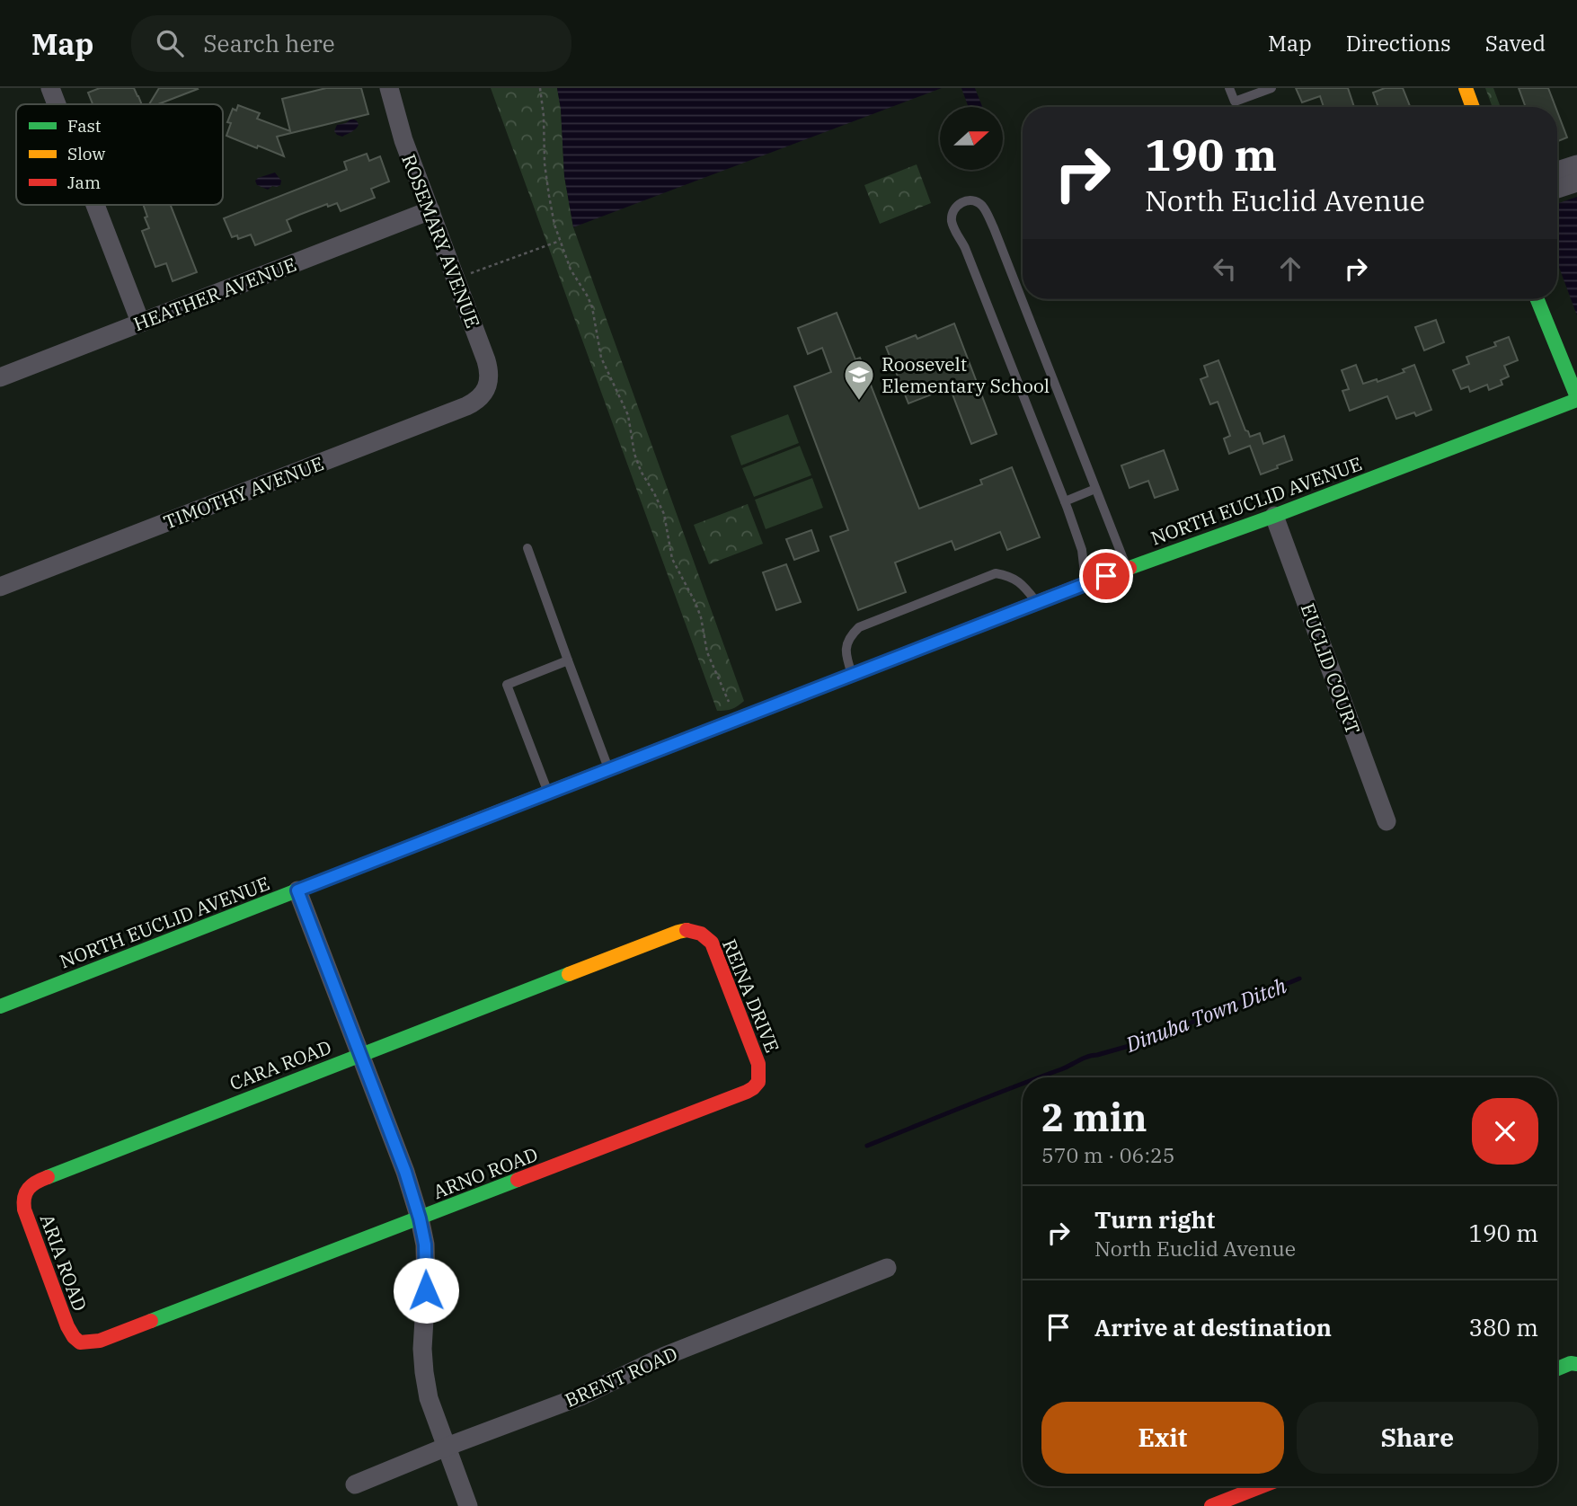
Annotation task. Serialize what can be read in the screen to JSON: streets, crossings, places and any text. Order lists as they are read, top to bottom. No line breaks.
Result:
{"streets":{"street":["ROSEMARY AVENUE","HEATHER AVENUE","TIMOTHY AVENUE","NORTH EUCLID AVENUE","EUCLID COURT","REINA DRIVE","CARA ROAD","ARNO ROAD","ARIA ROAD","BRENT ROAD"]},"crossings":[["ROSEMARY AVENUE","HEATHER AVENUE"],["ROSEMARY AVENUE","TIMOTHY AVENUE"],["NORTH EUCLID AVENUE","EUCLID COURT"],["REINA DRIVE","CARA ROAD"],["REINA DRIVE","ARNO ROAD"],["CARA ROAD","ARIA ROAD"],["ARNO ROAD","ARIA ROAD"]],"water":["Dinuba Town Ditch"],"places":{"school or university":["Roosevelt Elementary School"]},"legend":["Fast","Slow","Jam"],"north":"right","page":{"header":"Map","search":"Search here","nav":["Map","Directions","Saved"],"turn":["190 m","North Euclid Avenue"],"heading":["2 min","570 m · 06:25"],"list":[{"name":"Turn right","note":"North Euclid Avenue","value":"190 m"},{"name":"Arrive at destination","value":"380 m"}],"buttons":["Exit","Share"]}}
